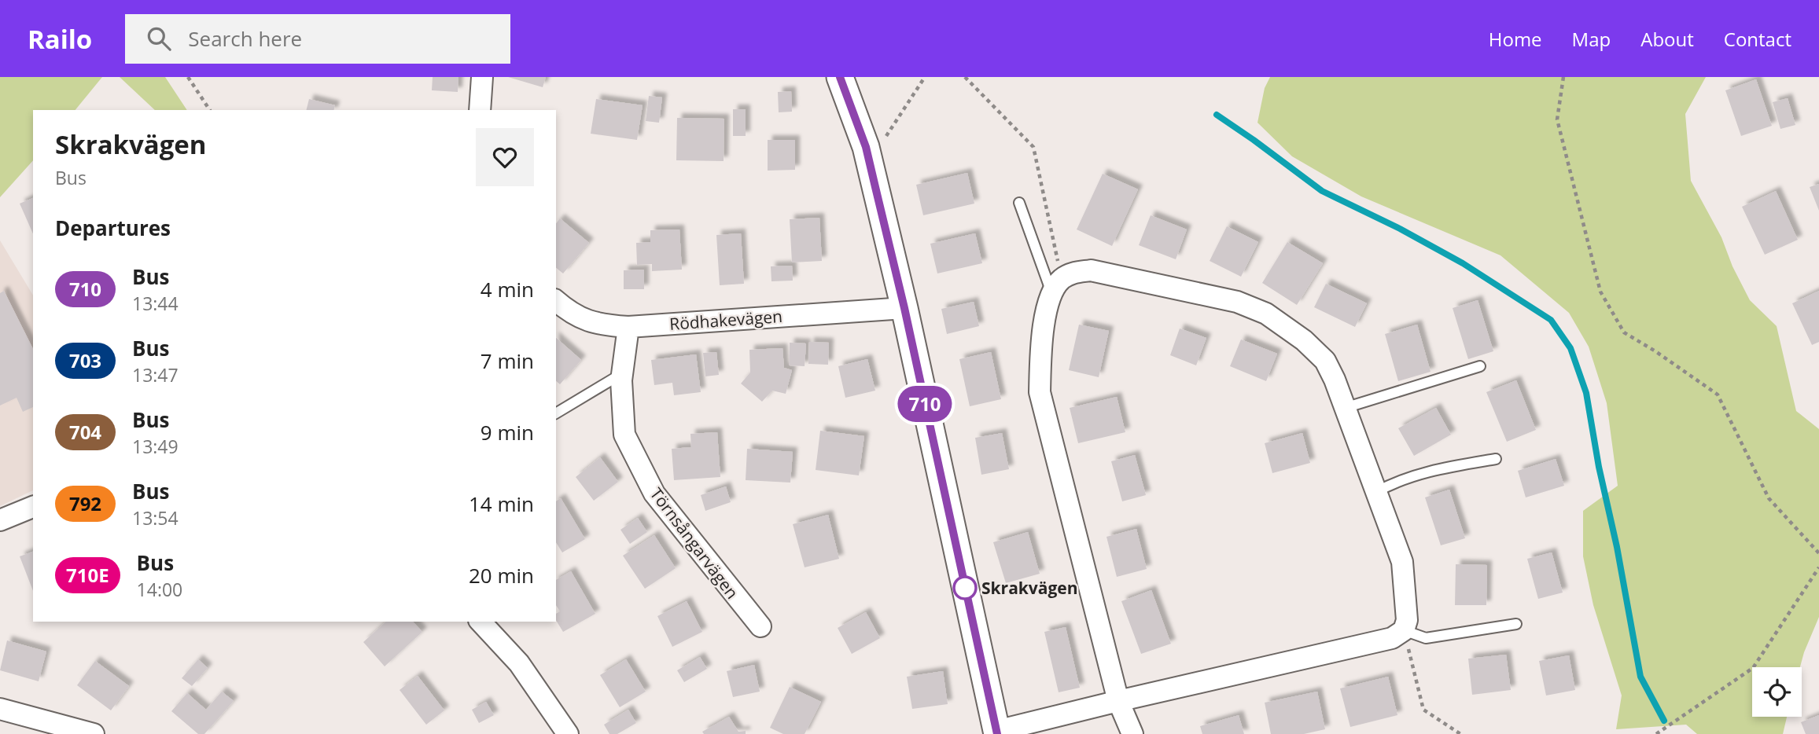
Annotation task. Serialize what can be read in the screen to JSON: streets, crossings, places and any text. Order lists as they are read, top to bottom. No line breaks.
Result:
{"streets":{"street":["Rödhakevägen","Törnsångarvägen"]},"crossings":[["Rödhakevägen","Törnsångarvägen"]],"places":["Skrakvägen"],"lines":["bus line 710"],"page":{"header":"Railo","search":"Search here","nav":["Home","Map","About","Contact"],"on_map":"710","heading":[["Skrakvägen","Bus"],"Departures"],"list":[{"mark":"710","name":"Bus","note":"13:44","value":"4 min"},{"mark":"703","name":"Bus","note":"13:47","value":"7 min"},{"mark":"704","name":"Bus","note":"13:49","value":"9 min"},{"mark":"792","name":"Bus","note":"13:54","value":"14 min"},{"mark":"710E","name":"Bus","note":"14:00","value":"20 min"}]}}
